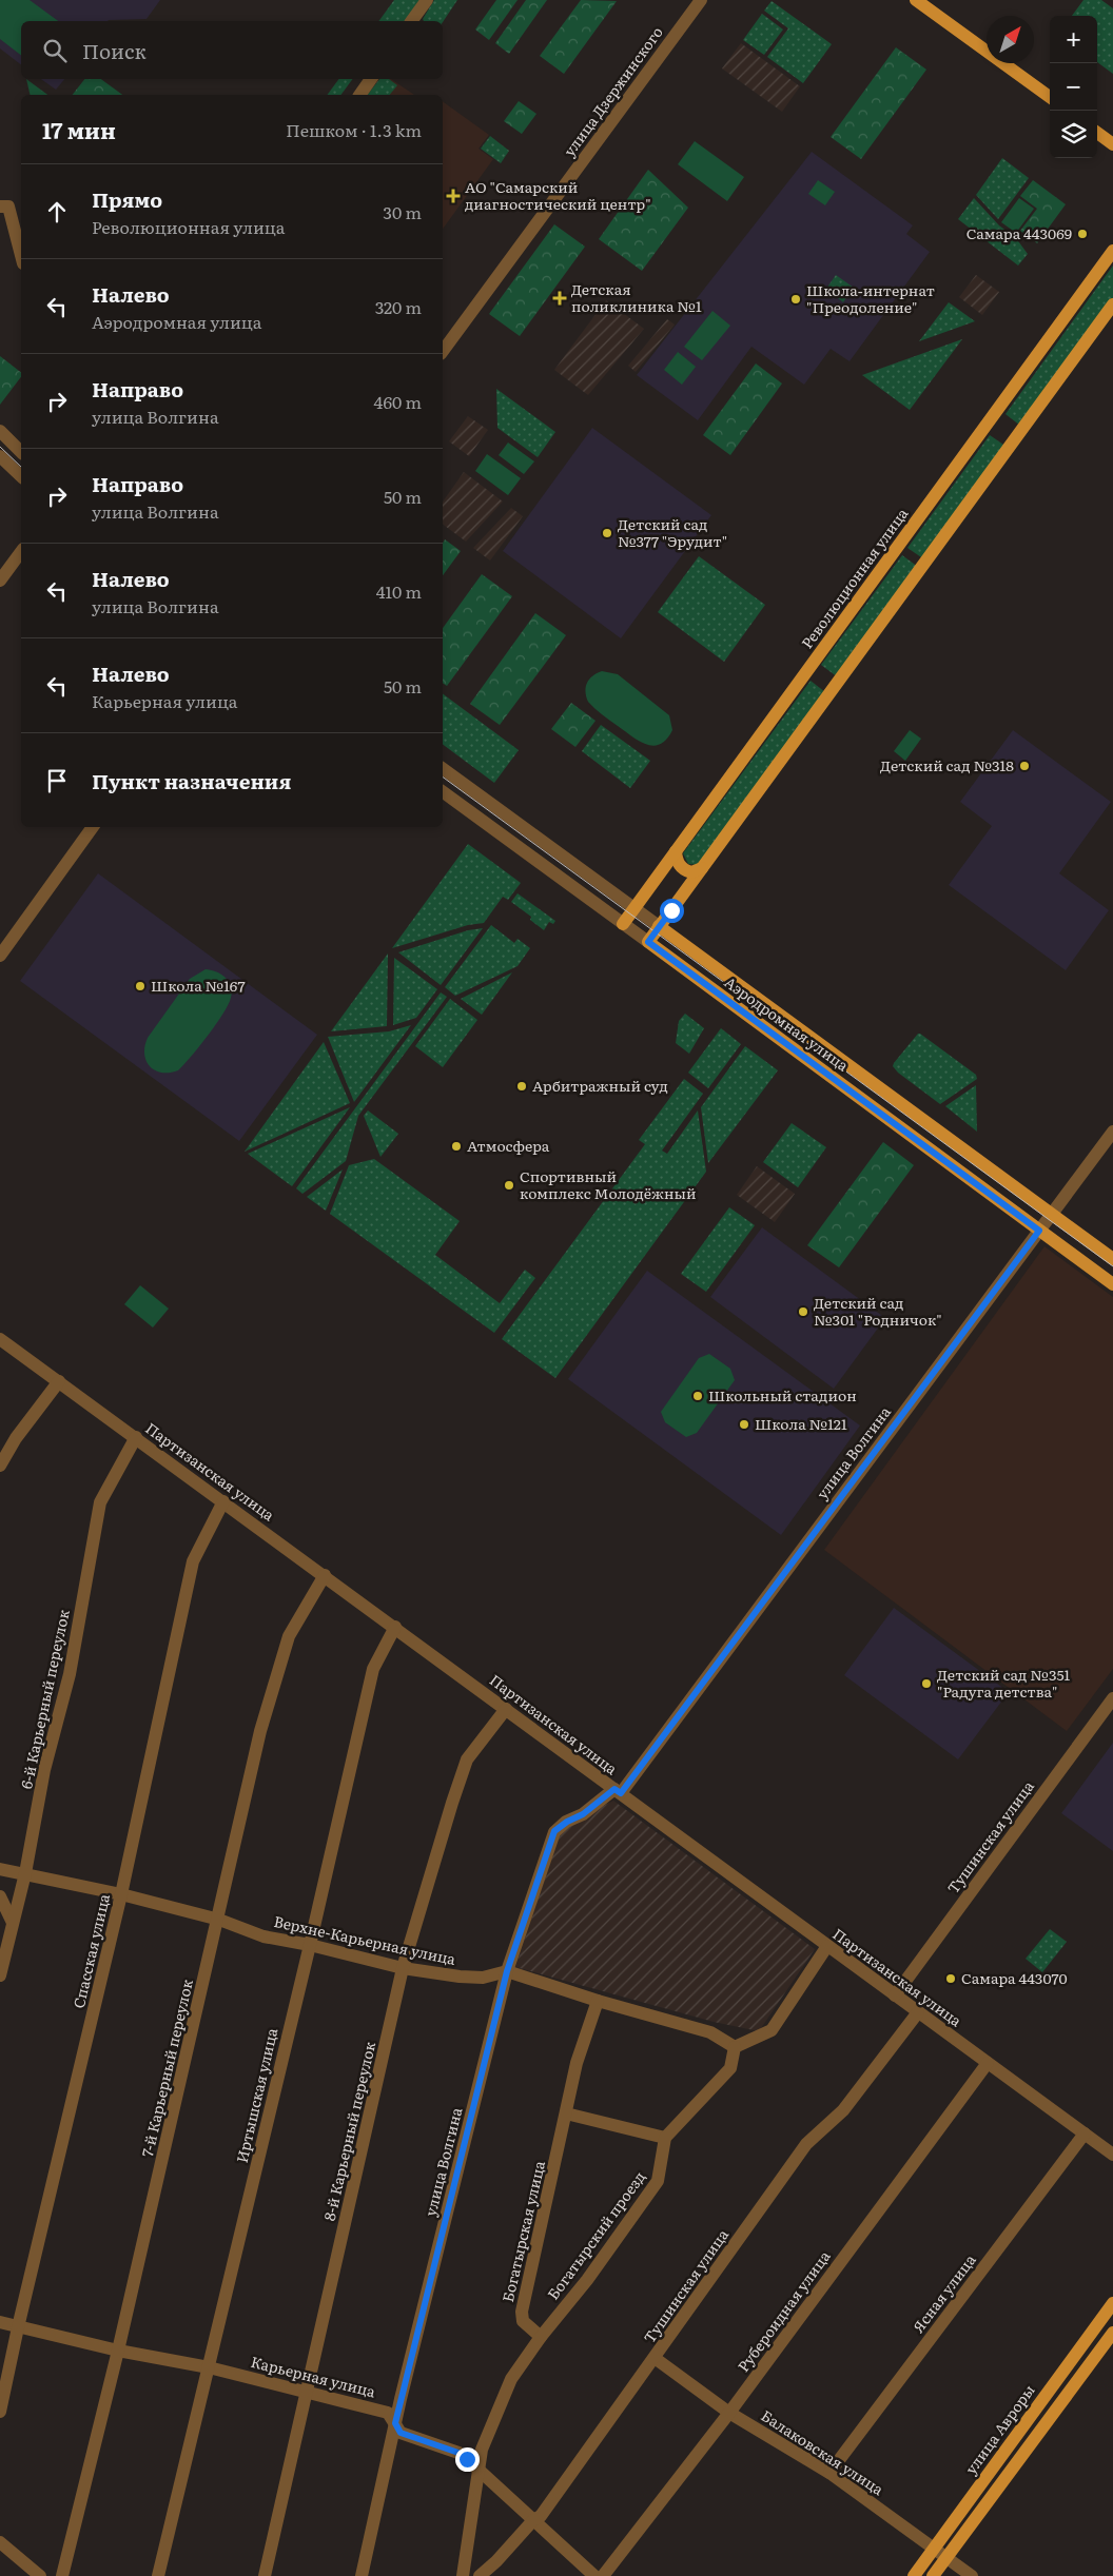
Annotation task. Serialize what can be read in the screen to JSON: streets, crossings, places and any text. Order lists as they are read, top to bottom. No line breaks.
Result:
{"streets":{"main road":["Революционная улица","Аэродромная улица","улица Авроры"],"street":["улица Дзержинского","улица Волгина","Партизанская улица","6-й Карьерный переулок","Тушинская улица","Верхне-Карьерная улица","Спасская улица","7-й Карьерный переулок","Иртышская улица","8-й Карьерный переулок","Богатырская улица","Богатырский проезд","Ясная улица","Рубероидная улица","Карьерная улица","Балаковская улица"]},"crossings":[["Революционная улица","Аэродромная улица"],["Аэродромная улица","улица Волгина"],["улица Волгина","Партизанская улица"],["улица Волгина","Верхне-Карьерная улица"],["улица Волгина","Карьерная улица"],["Партизанская улица","6-й Карьерный переулок"],["Партизанская улица","Тушинская улица"],["Партизанская улица","Спасская улица"],["Партизанская улица","7-й Карьерный переулок"],["Партизанская улица","Иртышская улица"],["Партизанская улица","8-й Карьерный переулок"],["Партизанская улица","Ясная улица"],["Партизанская улица","Рубероидная улица"],["6-й Карьерный переулок","Верхне-Карьерная улица"],["Тушинская улица","Карьерная улица"],["Тушинская улица","Балаковская улица"],["Верхне-Карьерная улица","Спасская улица"],["Верхне-Карьерная улица","7-й Карьерный переулок"],["Верхне-Карьерная улица","Иртышская улица"],["Верхне-Карьерная улица","8-й Карьерный переулок"],["Спасская улица","Карьерная улица"],["7-й Карьерный переулок","Карьерная улица"],["Иртышская улица","Карьерная улица"],["8-й Карьерный переулок","Карьерная улица"],["Богатырская улица","Богатырский проезд"],["Ясная улица","Балаковская улица"],["Рубероидная улица","Балаковская улица"],["улица Авроры","Балаковская улица"]],"places":{"health":["АО \"Самарский диагностический центр\"","Детская поликлиника №1"],"other":["Самара 443069","Школа-интернат \"Преодоление\"","Детский сад №377 \"Эрудит\"","Детский сад №318","Школа №167","Арбитражный суд","Атмосфера","Спортивный комплекс Молодёжный","Детский сад №301 \"Родничок\"","Школьный стадион","Школа №121","Детский сад №351 \"Радуга детства\"","Самара 443070"]},"north":"top right","page":{"map_buttons":["+","−"],"search":"Поиск","heading":["17 мин","Пешком · 1.3 km"],"list":[["Прямо","Революционная улица","30 m"],["Налево","Аэродромная улица","320 m"],["Направо","улица Волгина","460 m"],["Направо","улица Волгина","50 m"],["Налево","улица Волгина","410 m"],["Налево","Карьерная улица","50 m"],"Пункт назначения"]}}
